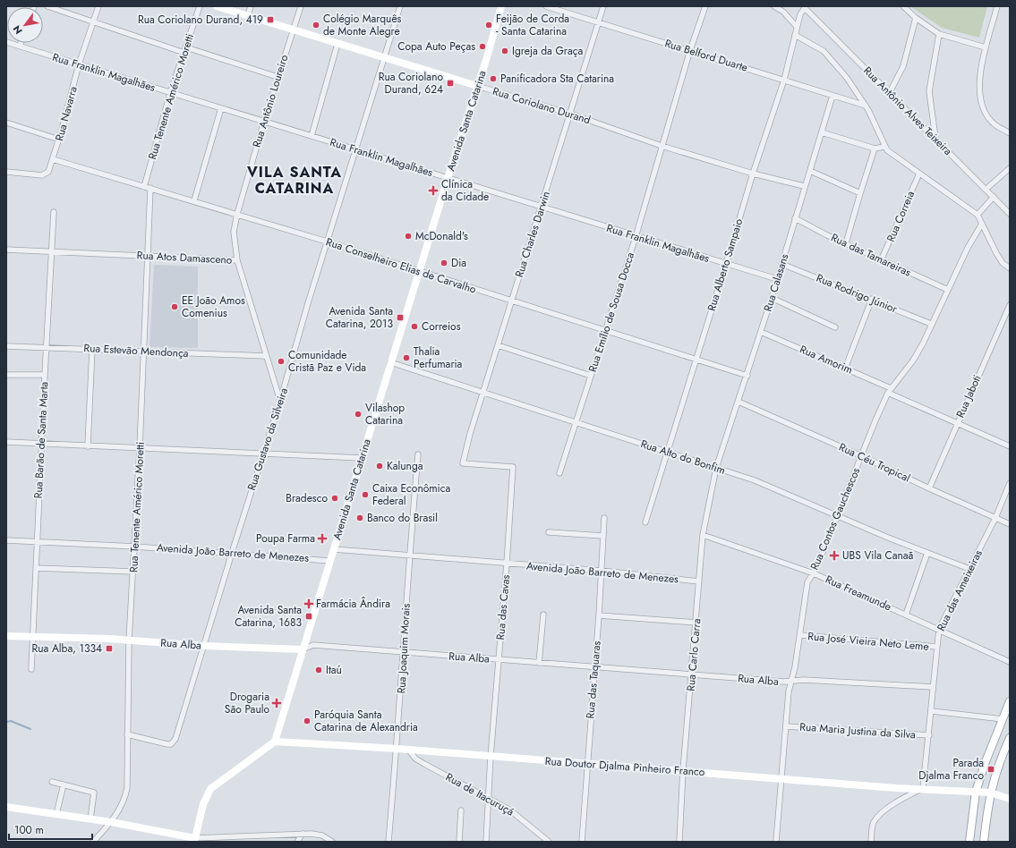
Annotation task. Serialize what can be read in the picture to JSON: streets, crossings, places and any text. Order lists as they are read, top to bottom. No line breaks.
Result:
{"streets":{"street":["Rua Belford Duarte","Rua Franklin Magalhães","Rua Tenente Américo Moretti","Rua Antônio Loureiro","Rua Coriolano Durand","Rua Antônio Alves Teixeira","Rua Navarra","Avenida Santa Catarina","Rua Correia","Rua Charles Darwin","Rua das Tamareiras","Rua Atos Damasceno","Rua Alberto Sampaio","Rua Conselheiro Elias de Carvalho","Rua Calasans","Rua Rodrigo Júnior","Rua Emílio de Sousa Docca","Rua Estevão Mendonça","Rua Amorim","Rua Jaboti","Rua Gustavo da Silveira","Rua Barão de Santa Marta","Rua Alto do Bonfim","Rua Céu Tropical","Rua Contos Gauchescos","Avenida João Barreto de Menezes","Rua das Ameixeiras","Rua Freamunde","Rua das Cavas","Rua José Vieira Neto Leme","Rua Alba","Rua Joaquim Morais","Rua Carlo Carra","Rua das Taquaras","Rua Maria Justina da Silva","Rua Doutor Djalma Pinheiro Franco","Rua de Itacuruçá"]},"crossings":[["Rua Belford Duarte","Rua Charles Darwin"],["Rua Belford Duarte","Rua Alberto Sampaio"],["Rua Belford Duarte","Rua Calasans"],["Rua Belford Duarte","Rua Emílio de Sousa Docca"],["Rua Franklin Magalhães","Rua Tenente Américo Moretti"],["Rua Franklin Magalhães","Rua Antônio Loureiro"],["Rua Franklin Magalhães","Rua Navarra"],["Rua Franklin Magalhães","Avenida Santa Catarina"],["Rua Franklin Magalhães","Rua Charles Darwin"],["Rua Franklin Magalhães","Rua Alberto Sampaio"],["Rua Franklin Magalhães","Rua Calasans"],["Rua Franklin Magalhães","Rua Emílio de Sousa Docca"],["Rua Franklin Magalhães","Rua Gustavo da Silveira"],["Rua Tenente Américo Moretti","Rua Atos Damasceno"],["Rua Tenente Américo Moretti","Rua Conselheiro Elias de Carvalho"],["Rua Tenente Américo Moretti","Rua Estevão Mendonça"],["Rua Tenente Américo Moretti","Rua Gustavo da Silveira"],["Rua Tenente Américo Moretti","Avenida João Barreto de Menezes"],["Rua Tenente Américo Moretti","Rua Alba"],["Rua Antônio Loureiro","Rua Coriolano Durand"],["Rua Antônio Loureiro","Rua Atos Damasceno"],["Rua Antônio Loureiro","Rua Conselheiro Elias de Carvalho"],["Rua Coriolano Durand","Avenida Santa Catarina"],["Rua Coriolano Durand","Rua Charles Darwin"],["Rua Coriolano Durand","Rua Alberto Sampaio"],["Rua Coriolano Durand","Rua Calasans"],["Rua Coriolano Durand","Rua Emílio de Sousa Docca"],["Rua Coriolano Durand","Rua Gustavo da Silveira"],["Rua Antônio Alves Teixeira","Rua Alberto Sampaio"],["Rua Navarra","Rua Conselheiro Elias de Carvalho"],["Avenida Santa Catarina","Rua Conselheiro Elias de Carvalho"],["Avenida Santa Catarina","Rua Alto do Bonfim"],["Avenida Santa Catarina","Avenida João Barreto de Menezes"],["Avenida Santa Catarina","Rua Alba"],["Avenida Santa Catarina","Rua Doutor Djalma Pinheiro Franco"],["Rua Correia","Rua das Tamareiras"],["Rua Charles Darwin","Rua Conselheiro Elias de Carvalho"],["Rua Charles Darwin","Rua Alto do Bonfim"],["Rua Charles Darwin","Rua das Cavas"],["Rua das Tamareiras","Rua Calasans"],["Rua das Tamareiras","Rua Contos Gauchescos"],["Rua Atos Damasceno","Rua Estevão Mendonça"],["Rua Atos Damasceno","Rua Gustavo da Silveira"],["Rua Atos Damasceno","Rua Barão de Santa Marta"],["Rua Alberto Sampaio","Rua Conselheiro Elias de Carvalho"],["Rua Alberto Sampaio","Rua Alto do Bonfim"],["Rua Conselheiro Elias de Carvalho","Rua Calasans"],["Rua Conselheiro Elias de Carvalho","Rua Emílio de Sousa Docca"],["Rua Conselheiro Elias de Carvalho","Rua Gustavo da Silveira"],["Rua Calasans","Rua Rodrigo Júnior"],["Rua Calasans","Rua Amorim"],["Rua Calasans","Rua Alto do Bonfim"],["Rua Calasans","Rua Céu Tropical"],["Rua Calasans","Rua Carlo Carra"],["Rua Rodrigo Júnior","Rua Contos Gauchescos"],["Rua Emílio de Sousa Docca","Rua Alto do Bonfim"],["Rua Estevão Mendonça","Rua Barão de Santa Marta"],["Rua Amorim","Rua Jaboti"],["Rua Amorim","Rua Contos Gauchescos"],["Rua Jaboti","Rua Céu Tropical"],["Rua Gustavo da Silveira","Avenida João Barreto de Menezes"],["Rua Gustavo da Silveira","Rua Alba"],["Rua Barão de Santa Marta","Avenida João Barreto de Menezes"],["Rua Barão de Santa Marta","Rua Alba"],["Rua Alto do Bonfim","Rua Contos Gauchescos"],["Rua Alto do Bonfim","Rua das Ameixeiras"],["Rua Alto do Bonfim","Rua Carlo Carra"],["Rua Céu Tropical","Rua Contos Gauchescos"],["Rua Céu Tropical","Rua das Ameixeiras"],["Rua Contos Gauchescos","Rua Freamunde"],["Rua Contos Gauchescos","Rua José Vieira Neto Leme"],["Rua Contos Gauchescos","Rua Alba"],["Rua Contos Gauchescos","Rua Maria Justina da Silva"],["Rua Contos Gauchescos","Rua Doutor Djalma Pinheiro Franco"],["Avenida João Barreto de Menezes","Rua das Cavas"],["Avenida João Barreto de Menezes","Rua Joaquim Morais"],["Avenida João Barreto de Menezes","Rua Carlo Carra"],["Avenida João Barreto de Menezes","Rua das Taquaras"],["Rua das Ameixeiras","Rua Freamunde"],["Rua das Ameixeiras","Rua José Vieira Neto Leme"],["Rua das Ameixeiras","Rua Alba"],["Rua das Ameixeiras","Rua Maria Justina da Silva"],["Rua das Ameixeiras","Rua Doutor Djalma Pinheiro Franco"],["Rua Freamunde","Rua Carlo Carra"],["Rua das Cavas","Rua Alba"],["Rua das Cavas","Rua Doutor Djalma Pinheiro Franco"],["Rua das Cavas","Rua de Itacuruçá"],["Rua Alba","Rua Joaquim Morais"],["Rua Alba","Rua Carlo Carra"],["Rua Alba","Rua das Taquaras"],["Rua Joaquim Morais","Rua Doutor Djalma Pinheiro Franco"],["Rua Carlo Carra","Rua Doutor Djalma Pinheiro Franco"],["Rua das Taquaras","Rua Doutor Djalma Pinheiro Franco"],["Rua Doutor Djalma Pinheiro Franco","Rua de Itacuruçá"]],"districts":["VILA SANTA CATARINA"],"places":{"transit":["Rua Coriolano Durand, 419","Rua Coriolano Durand, 624","Avenida Santa Catarina, 2013","Avenida Santa Catarina, 1683","Rua Alba, 1334","Parada Djalma Franco"],"other":["Colégio Marquês de Monte Alegre","Feijão de Corda - Santa Catarina","Copa Auto Peças","Igreja da Graça","Panificadora Sta Catarina","McDonald's","Dia","EE João Amos Comenius","Correios","Thalia Perfumaria","Comunidade Cristã Paz e Vida","Vilashop Catarina","Kalunga","Caixa Econômica Federal","Bradesco","Banco do Brasil","Itaú","Paróquia Santa Catarina de Alexandria"],"health":["Clínica da Cidade","Poupa Farma","UBS Vila Canaã","Farmácia Ândira","Drogaria São Paulo"]},"scale_bar":"100 m","north":"bottom left"}
